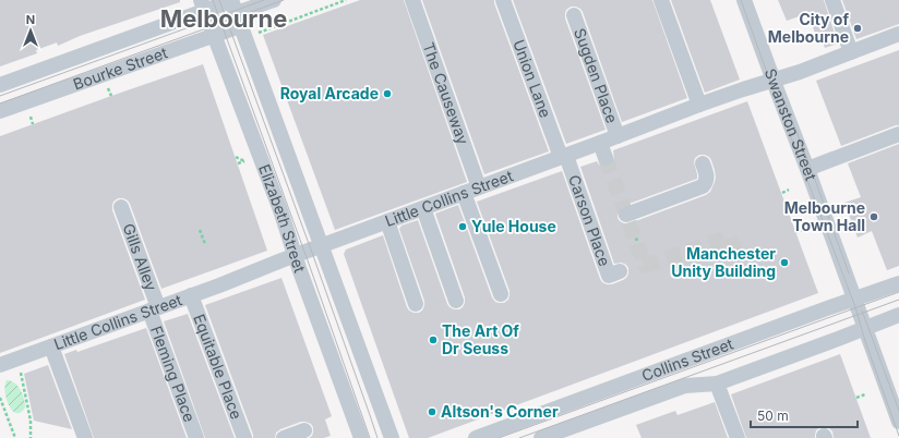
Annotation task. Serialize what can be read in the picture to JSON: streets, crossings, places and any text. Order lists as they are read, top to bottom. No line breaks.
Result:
{"streets":{"street":["Bourke Street","Sugden Place","Union Lane","The Causeway","Swanston Street","Little Collins Street","Elizabeth Street","Carson Place","Gills Alley","Collins Street","Equitable Place","Fleming Place"]},"crossings":[["Bourke Street","Elizabeth Street"],["Sugden Place","Little Collins Street"],["Union Lane","Little Collins Street"],["Union Lane","Carson Place"],["The Causeway","Little Collins Street"],["Swanston Street","Little Collins Street"],["Swanston Street","Collins Street"],["Little Collins Street","Elizabeth Street"],["Little Collins Street","Carson Place"],["Little Collins Street","Gills Alley"],["Little Collins Street","Equitable Place"],["Little Collins Street","Fleming Place"],["Gills Alley","Fleming Place"]],"districts":["Melbourne"],"places":["City of Melbourne","Royal Arcade","Melbourne Town Hall","Yule House","Manchester Unity Building","The Art Of Dr Seuss","Altson's Corner"],"scale_bar":"50 m","north":"top"}
